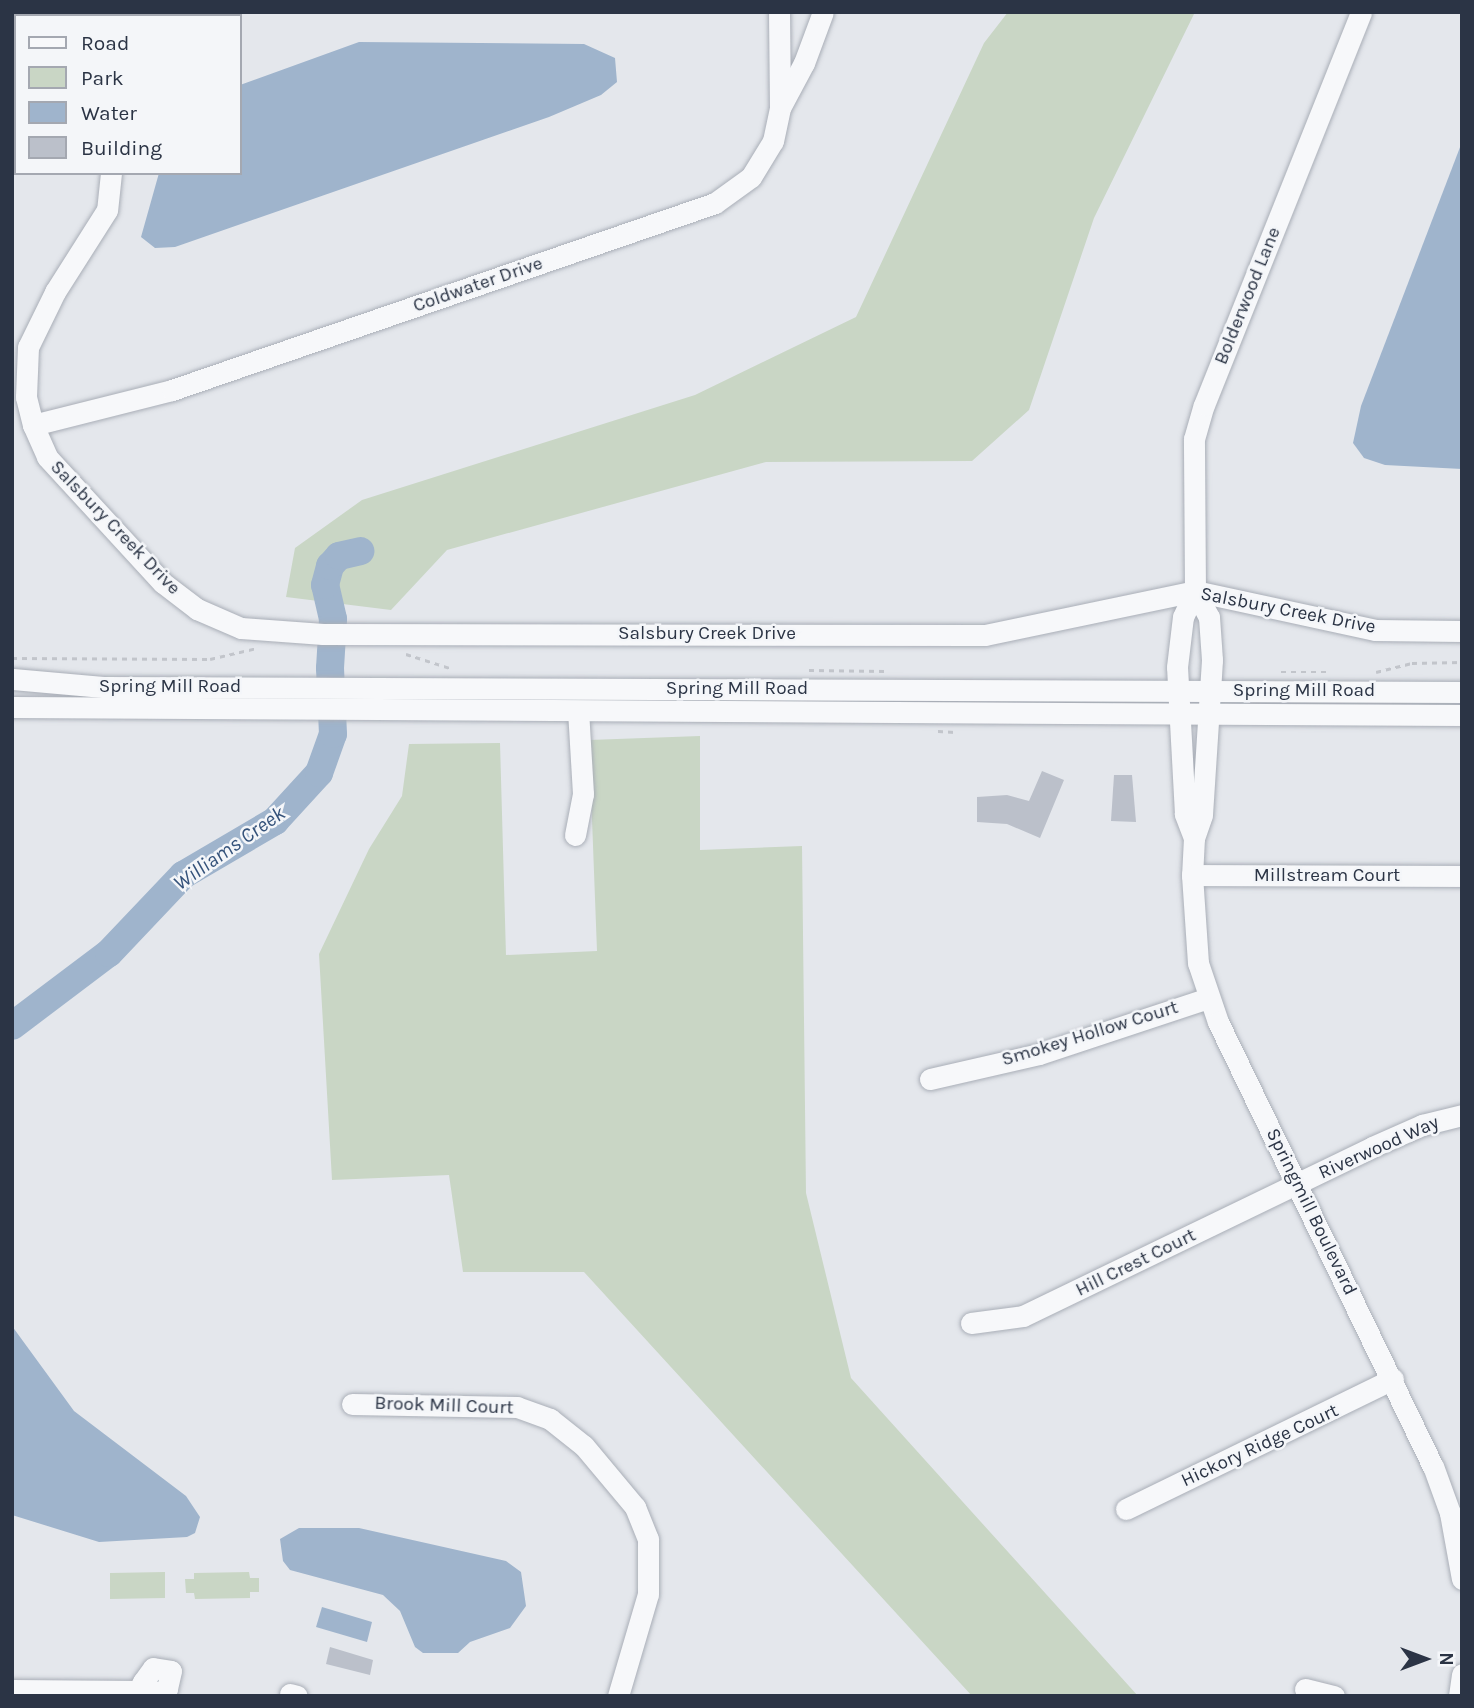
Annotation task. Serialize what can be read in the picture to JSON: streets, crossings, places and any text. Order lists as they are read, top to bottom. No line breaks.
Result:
{"streets":{"street":["Coldwater Drive","Bolderwood Lane","Salsbury Creek Drive","Spring Mill Road","Millstream Court","Smokey Hollow Court","Riverwood Way","Springmill Boulevard","Hill Crest Court","Brook Mill Court","Hickory Ridge Court"]},"crossings":[["Coldwater Drive","Salsbury Creek Drive"],["Bolderwood Lane","Salsbury Creek Drive"],["Bolderwood Lane","Spring Mill Road"],["Bolderwood Lane","Springmill Boulevard"],["Spring Mill Road","Springmill Boulevard"],["Millstream Court","Springmill Boulevard"],["Smokey Hollow Court","Springmill Boulevard"],["Riverwood Way","Springmill Boulevard"],["Riverwood Way","Hill Crest Court"],["Springmill Boulevard","Hill Crest Court"],["Springmill Boulevard","Hickory Ridge Court"]],"water":["Williams Creek"],"legend":["Road","Park","Water","Building"],"north":"right"}
